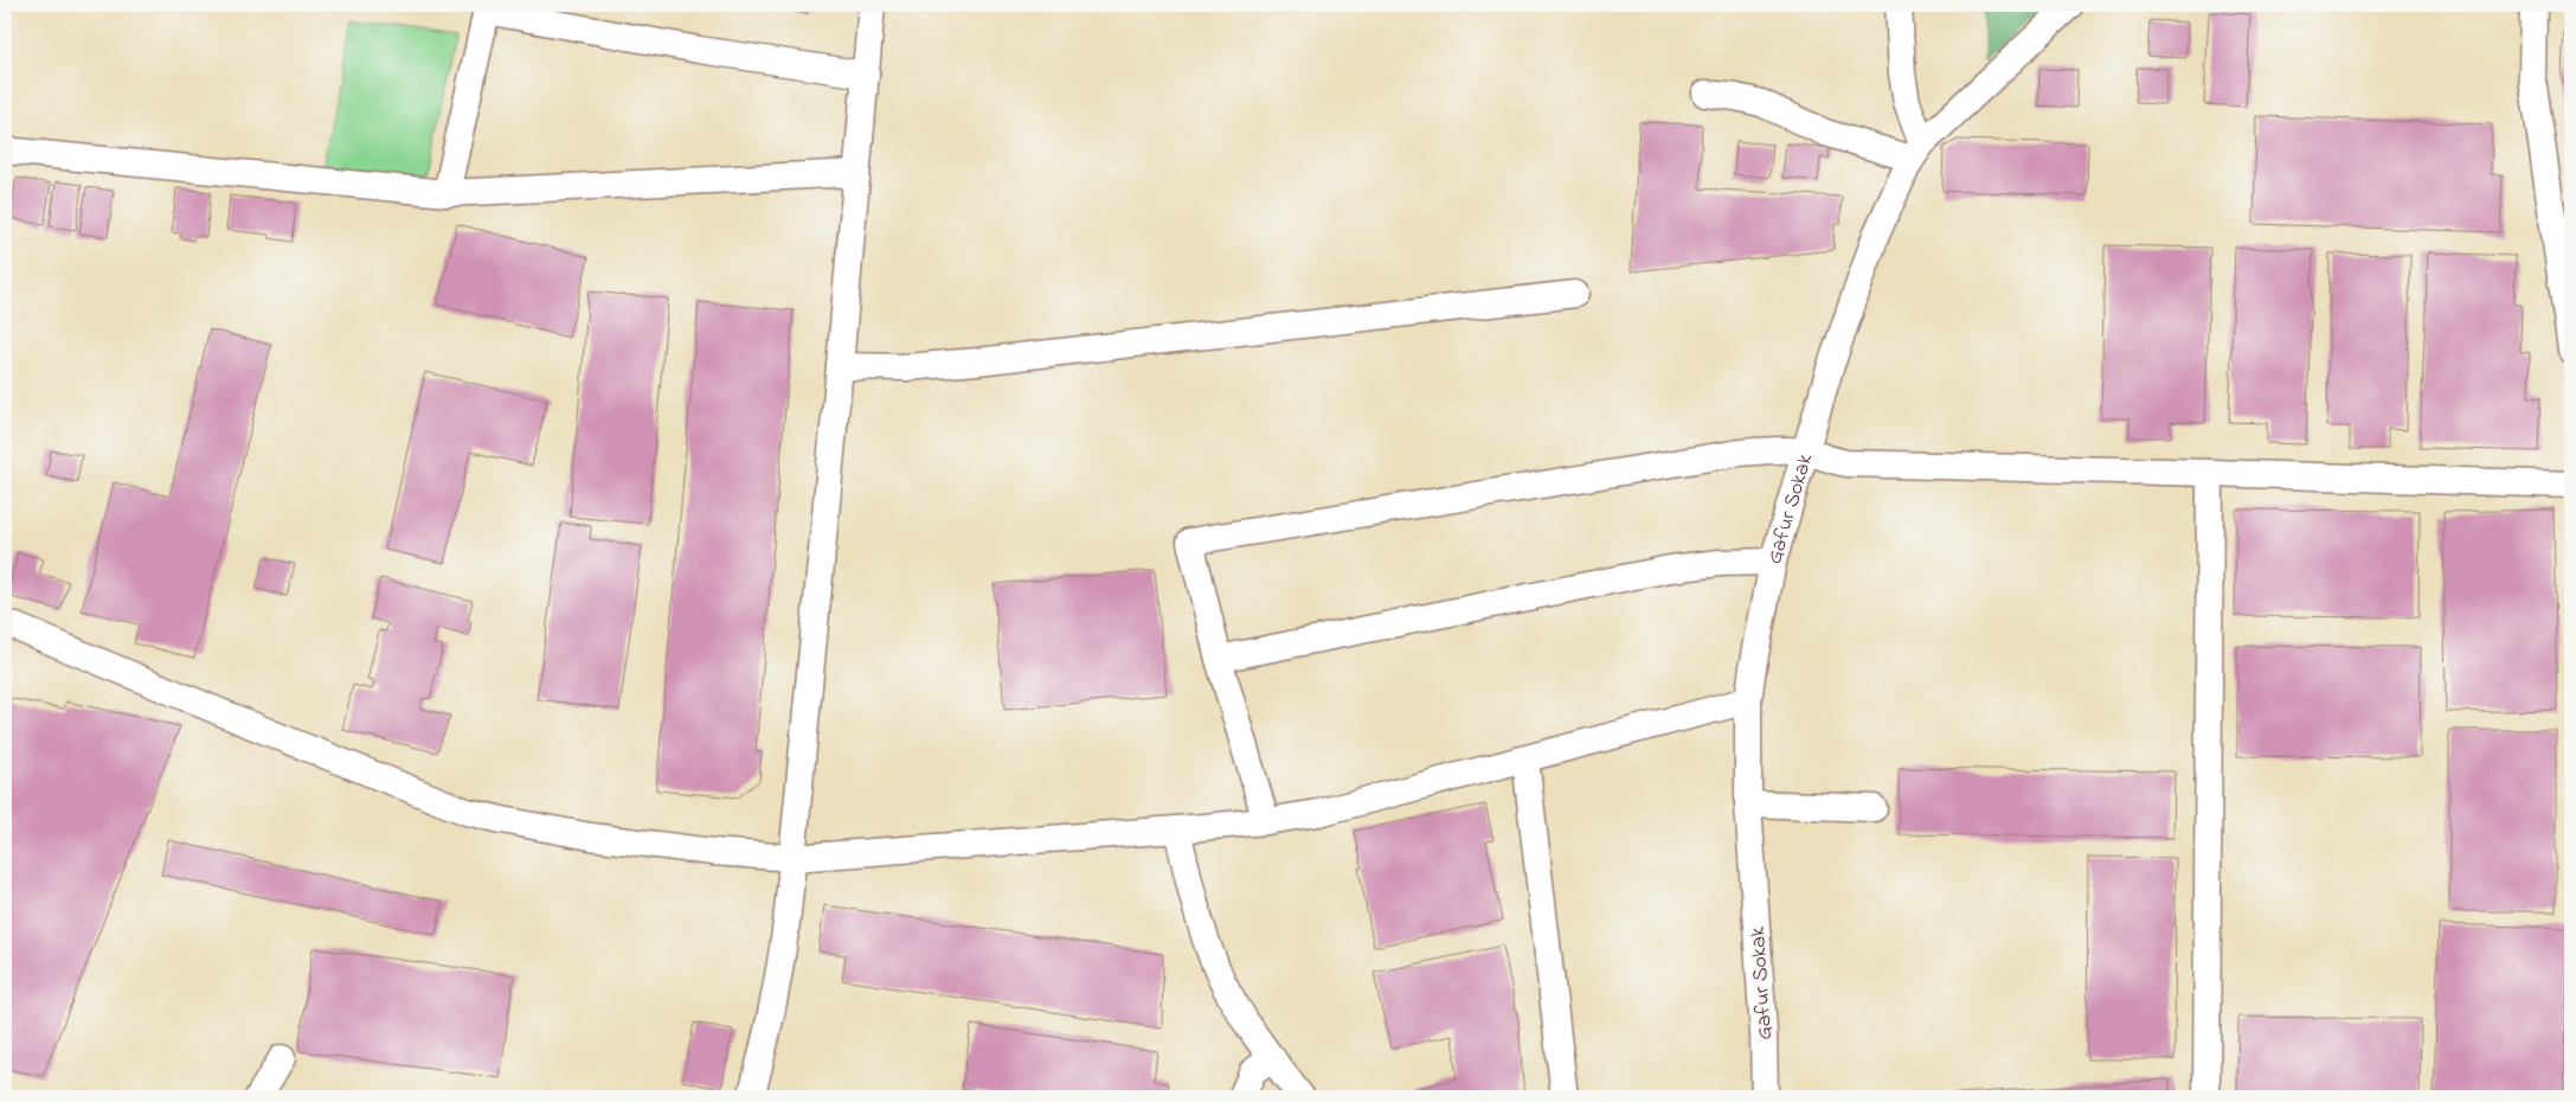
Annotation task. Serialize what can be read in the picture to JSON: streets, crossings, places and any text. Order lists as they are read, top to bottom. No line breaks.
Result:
{"streets":{"street":["Gafur Sokak"]}}
